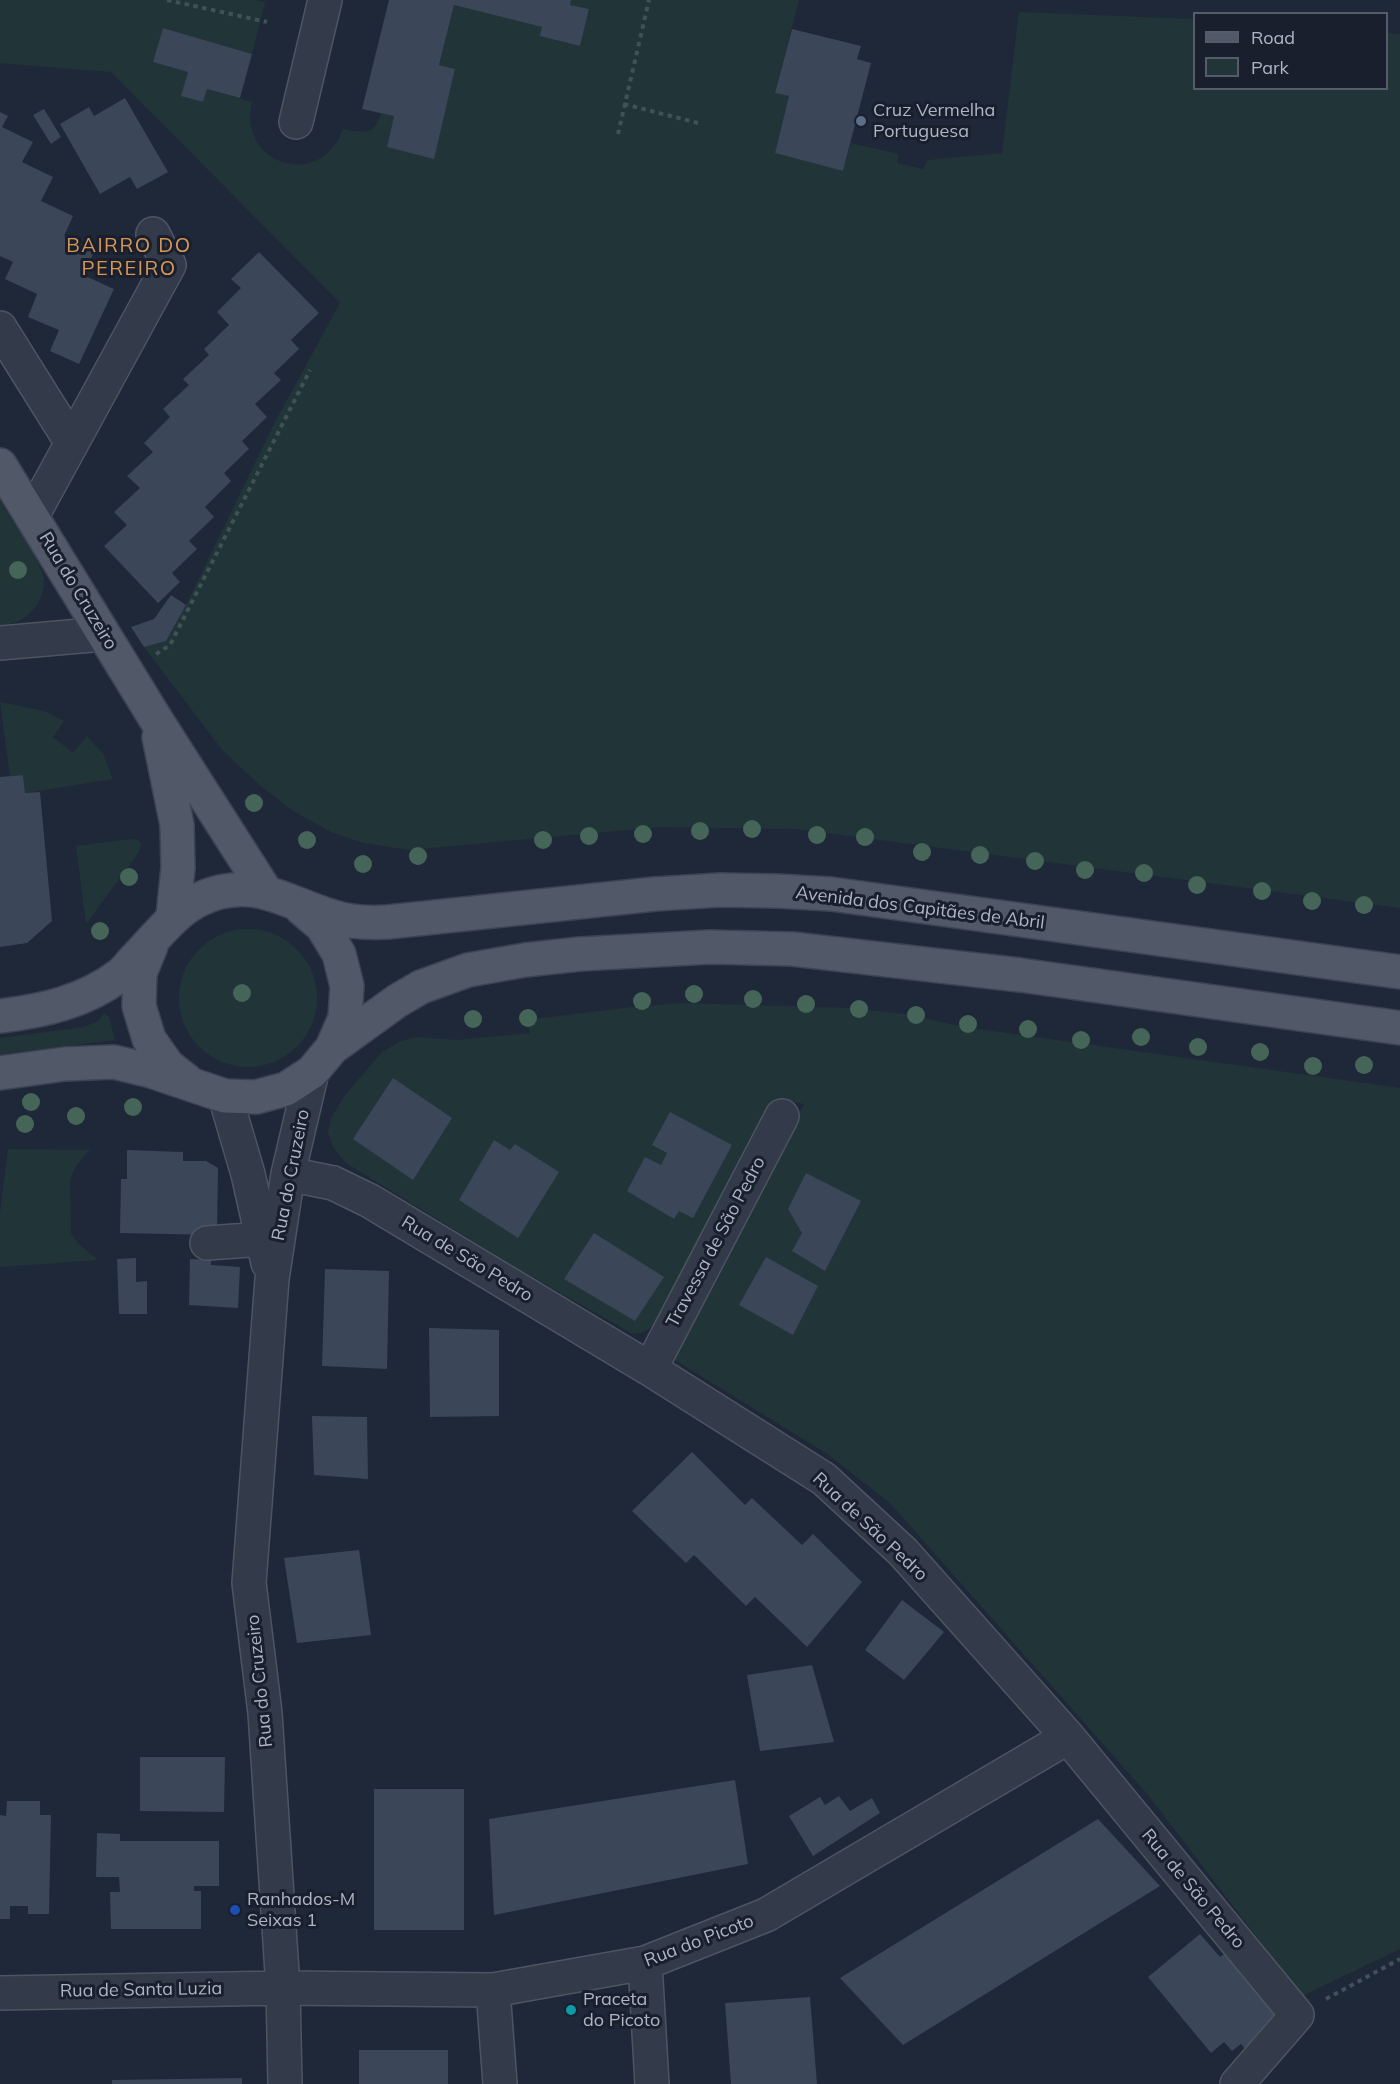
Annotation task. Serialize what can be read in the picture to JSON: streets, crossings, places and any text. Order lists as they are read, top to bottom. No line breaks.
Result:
{"streets":{"main road":["Rua do Cruzeiro","Avenida dos Capitães de Abril"],"street":["Travessa de São Pedro","Rua de São Pedro","Rua do Picoto","Rua de Santa Luzia"]},"crossings":[["Rua do Cruzeiro","Avenida dos Capitães de Abril"],["Rua do Cruzeiro","Rua de São Pedro"],["Rua do Cruzeiro","Rua do Picoto"],["Rua do Cruzeiro","Rua de Santa Luzia"],["Travessa de São Pedro","Rua de São Pedro"],["Rua de São Pedro","Rua do Picoto"],["Rua do Picoto","Rua de Santa Luzia"]],"districts":["BAIRRO DO PEREIRO"],"places":["Cruz Vermelha Portuguesa","Ranhados-M Seixas 1","Praceta do Picoto"],"legend":["Road","Park"]}
